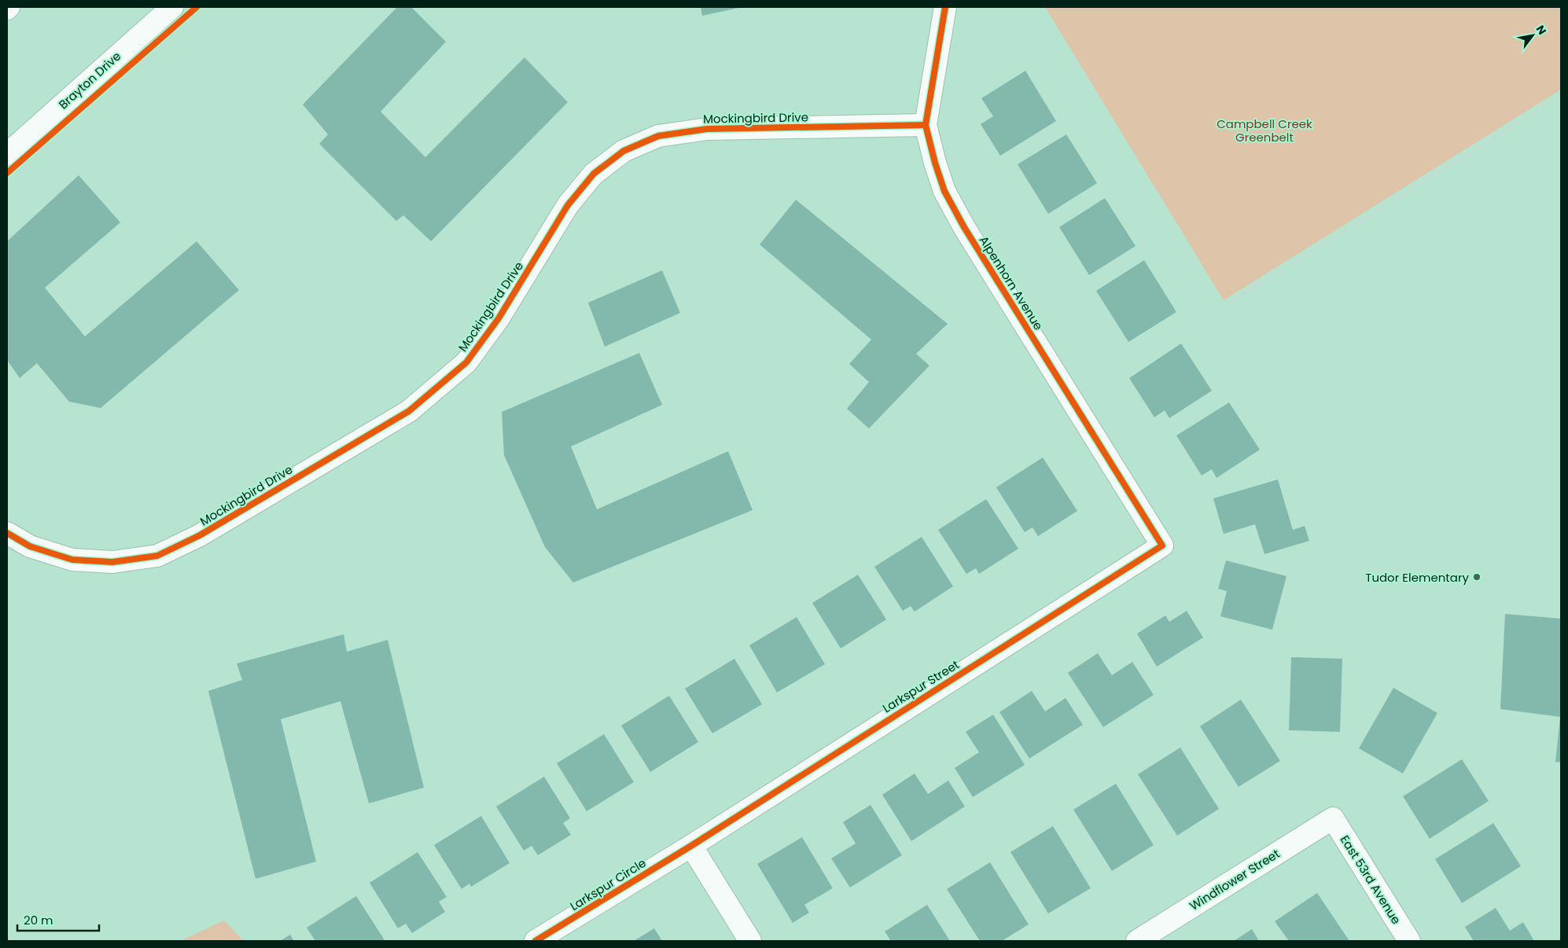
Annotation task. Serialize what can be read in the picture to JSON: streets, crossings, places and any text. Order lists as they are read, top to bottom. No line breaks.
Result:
{"streets":{"street":["Brayton Drive","Mockingbird Drive","Alpenhorn Avenue","Larkspur Street","Windflower Street","East 53rd Avenue","Larkspur Circle"]},"crossings":[["Mockingbird Drive","Alpenhorn Avenue"],["Alpenhorn Avenue","Larkspur Street"],["Larkspur Street","Larkspur Circle"],["Windflower Street","East 53rd Avenue"]],"parks":["Campbell Creek Greenbelt"],"places":["Tudor Elementary"],"scale_bar":"20 m","north":"top right"}
